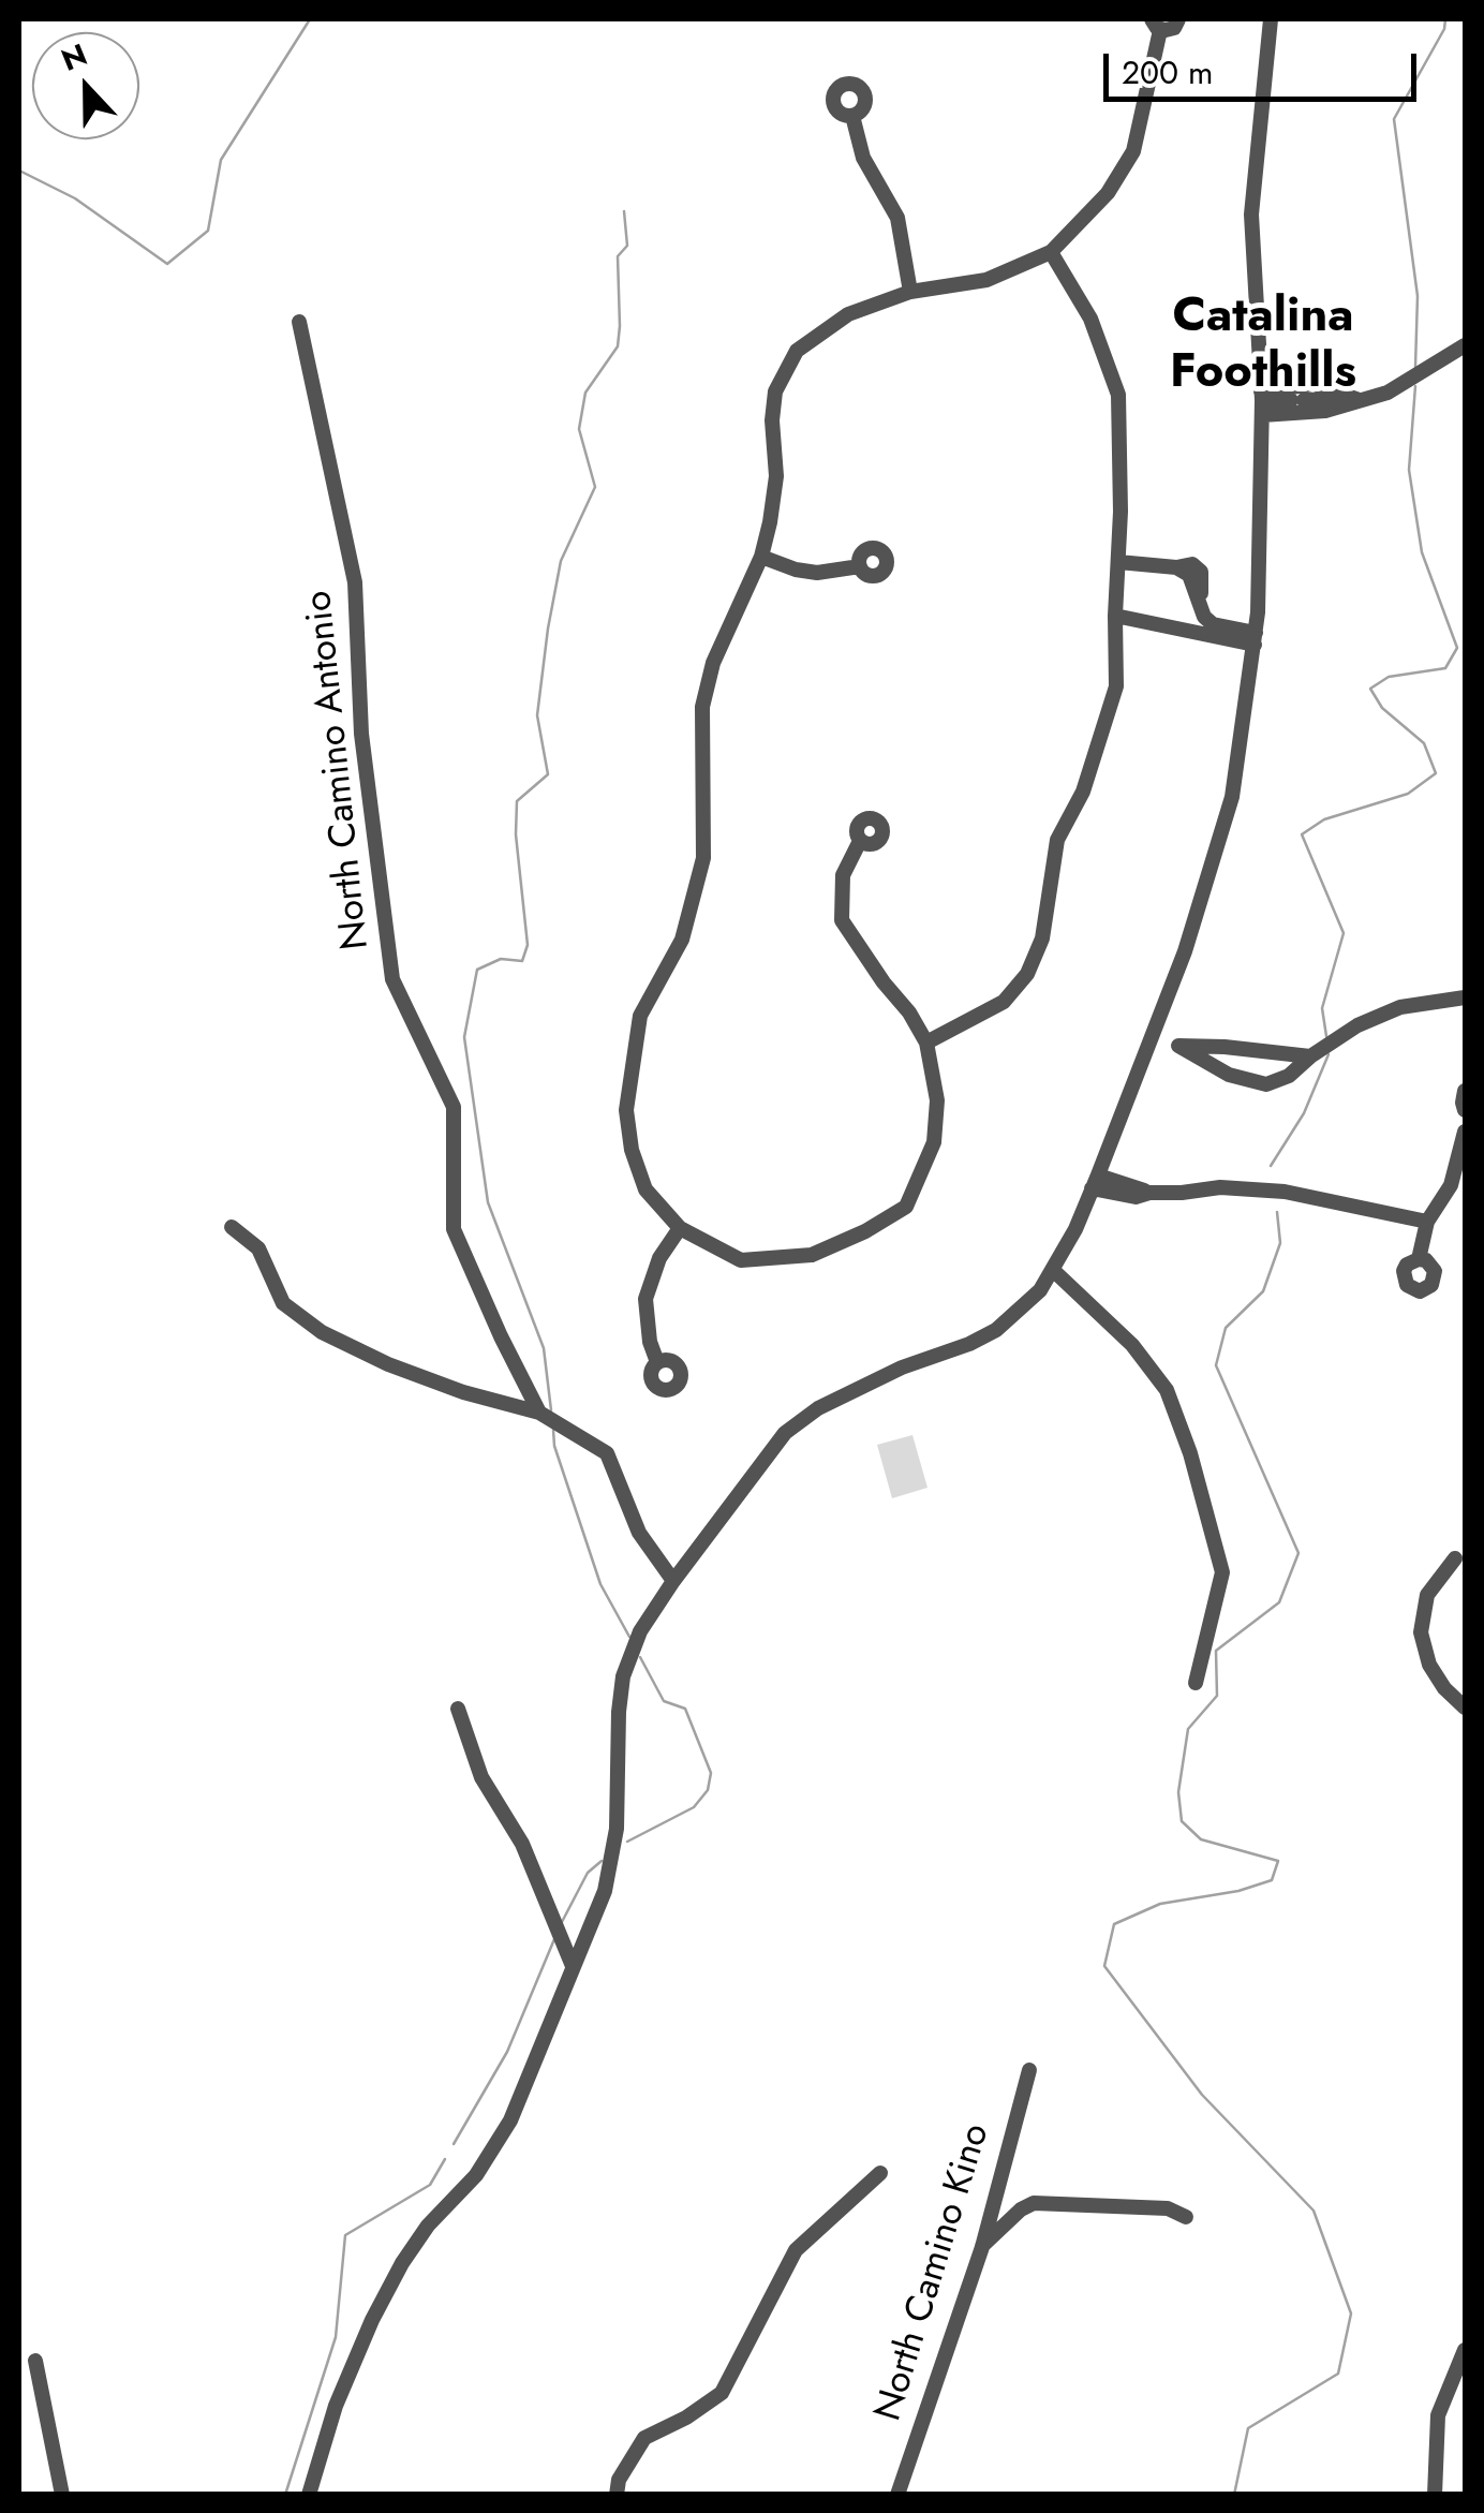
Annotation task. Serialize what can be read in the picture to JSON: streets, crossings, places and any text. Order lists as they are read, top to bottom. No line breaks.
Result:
{"streets":{"street":["North Camino Antonio","North Camino Kino"]},"districts":["Catalina Foothills"],"scale_bar":"200 m","north":"top"}
